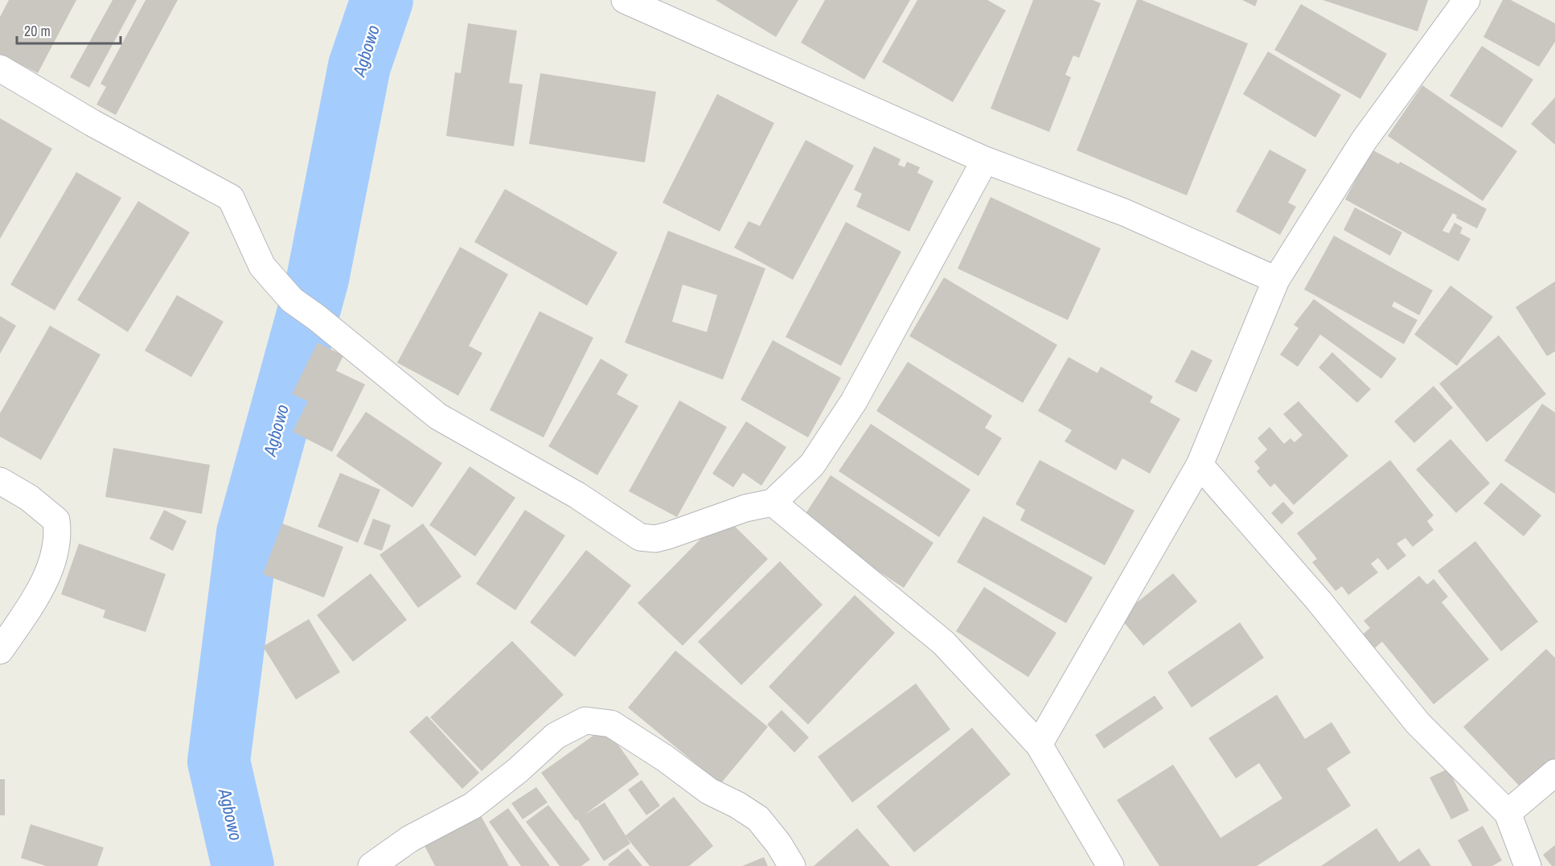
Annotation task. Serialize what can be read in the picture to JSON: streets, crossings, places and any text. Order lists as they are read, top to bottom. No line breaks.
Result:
{"water":["Agbowo"],"scale_bar":"20 m"}
